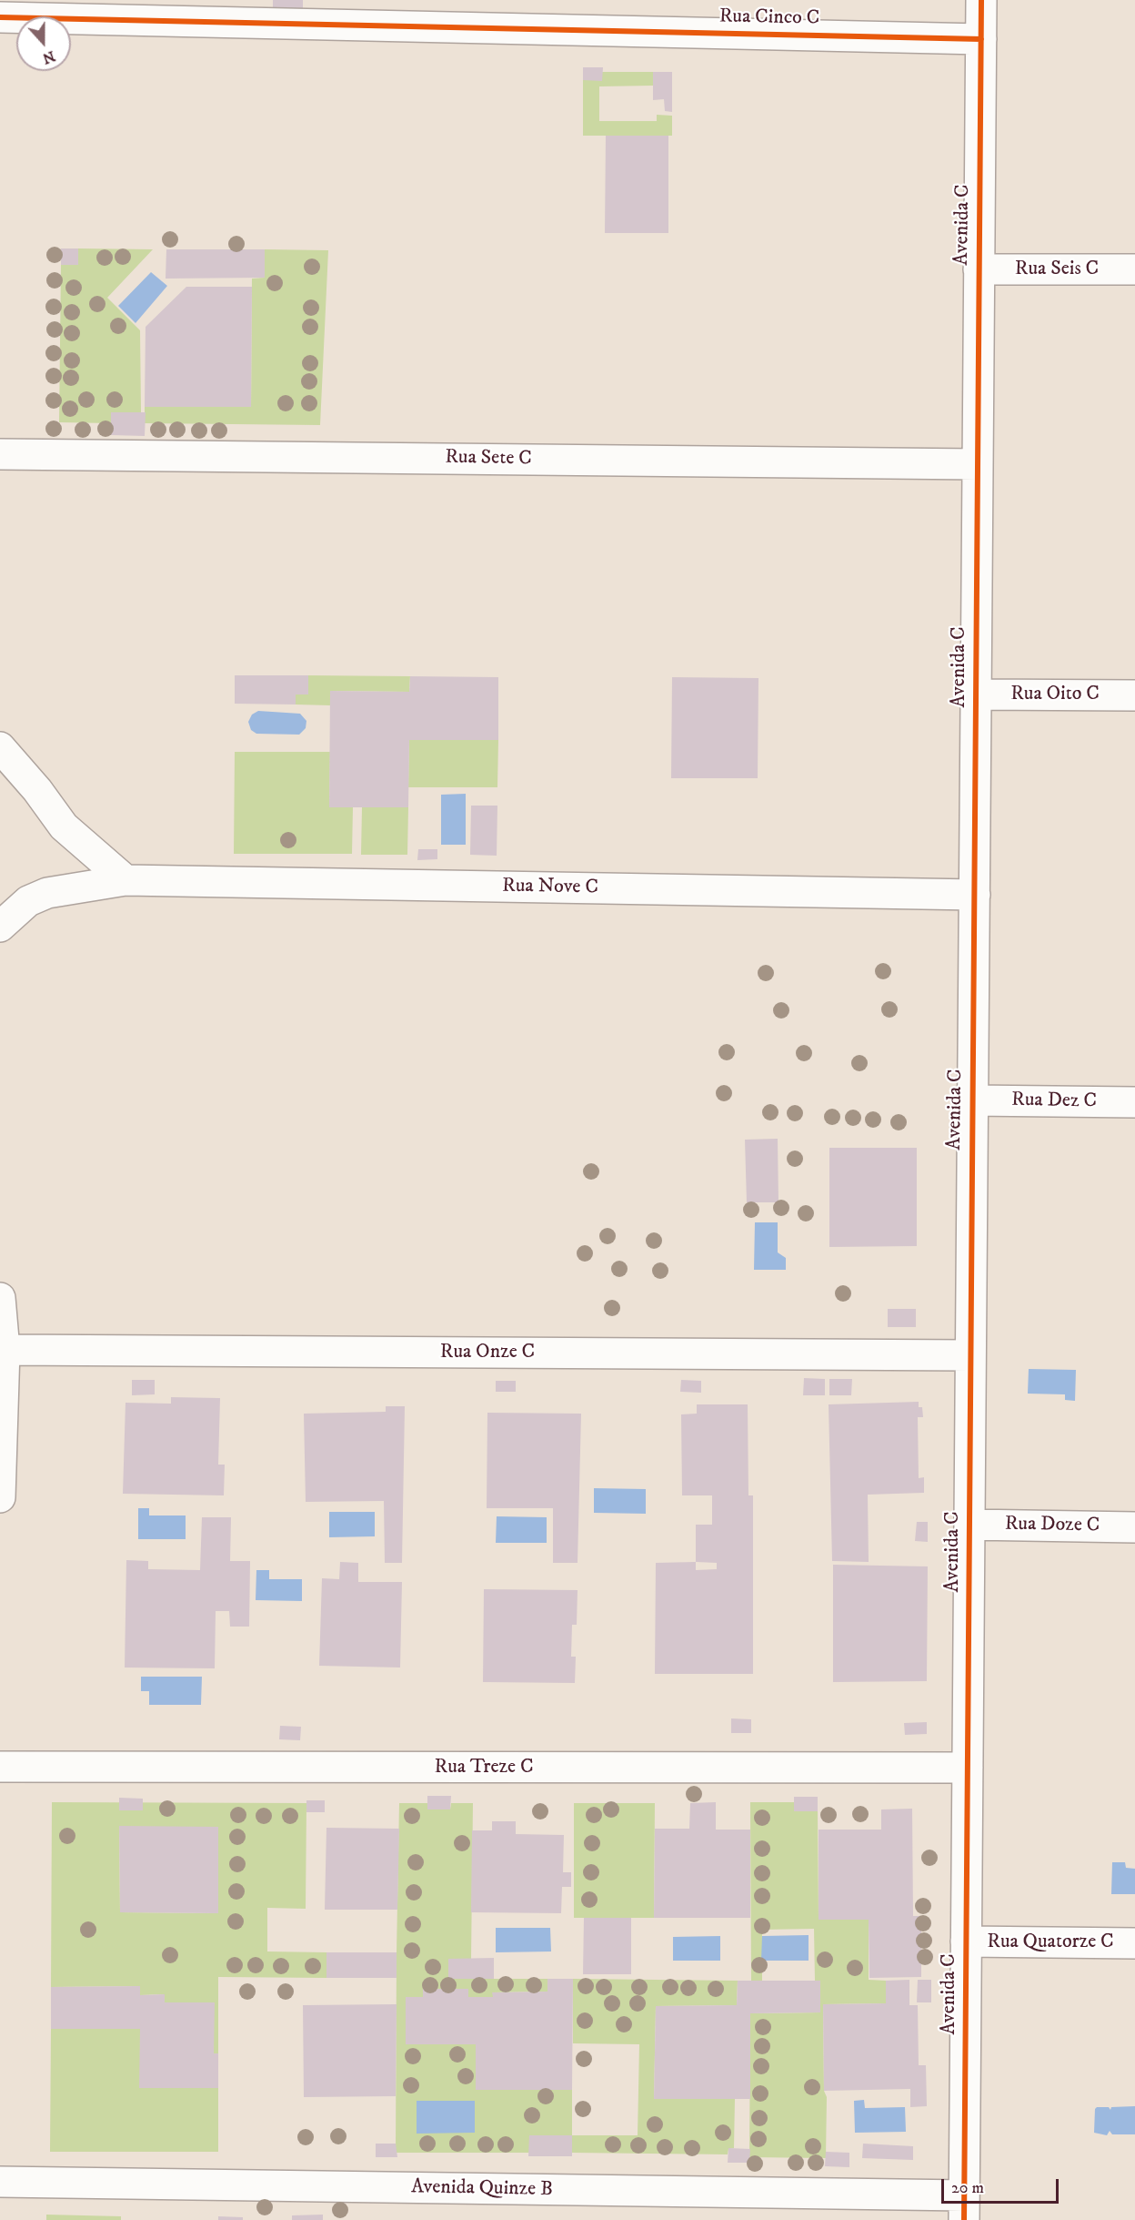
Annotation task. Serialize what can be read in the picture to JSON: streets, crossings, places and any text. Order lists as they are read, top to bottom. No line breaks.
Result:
{"streets":{"street":["Rua Cinco C","Avenida C","Rua Seis C","Rua Sete C","Rua Oito C","Rua Nove C","Rua Dez C","Rua Onze C","Rua Doze C","Rua Treze C","Rua Quatorze C","Avenida Quinze B"]},"crossings":[["Rua Cinco C","Avenida C"],["Avenida C","Rua Seis C"],["Avenida C","Rua Sete C"],["Avenida C","Rua Oito C"],["Avenida C","Rua Nove C"],["Avenida C","Rua Dez C"],["Avenida C","Rua Onze C"],["Avenida C","Rua Doze C"],["Avenida C","Rua Treze C"],["Avenida C","Rua Quatorze C"],["Avenida C","Avenida Quinze B"]],"scale_bar":"20 m","north":"bottom"}
